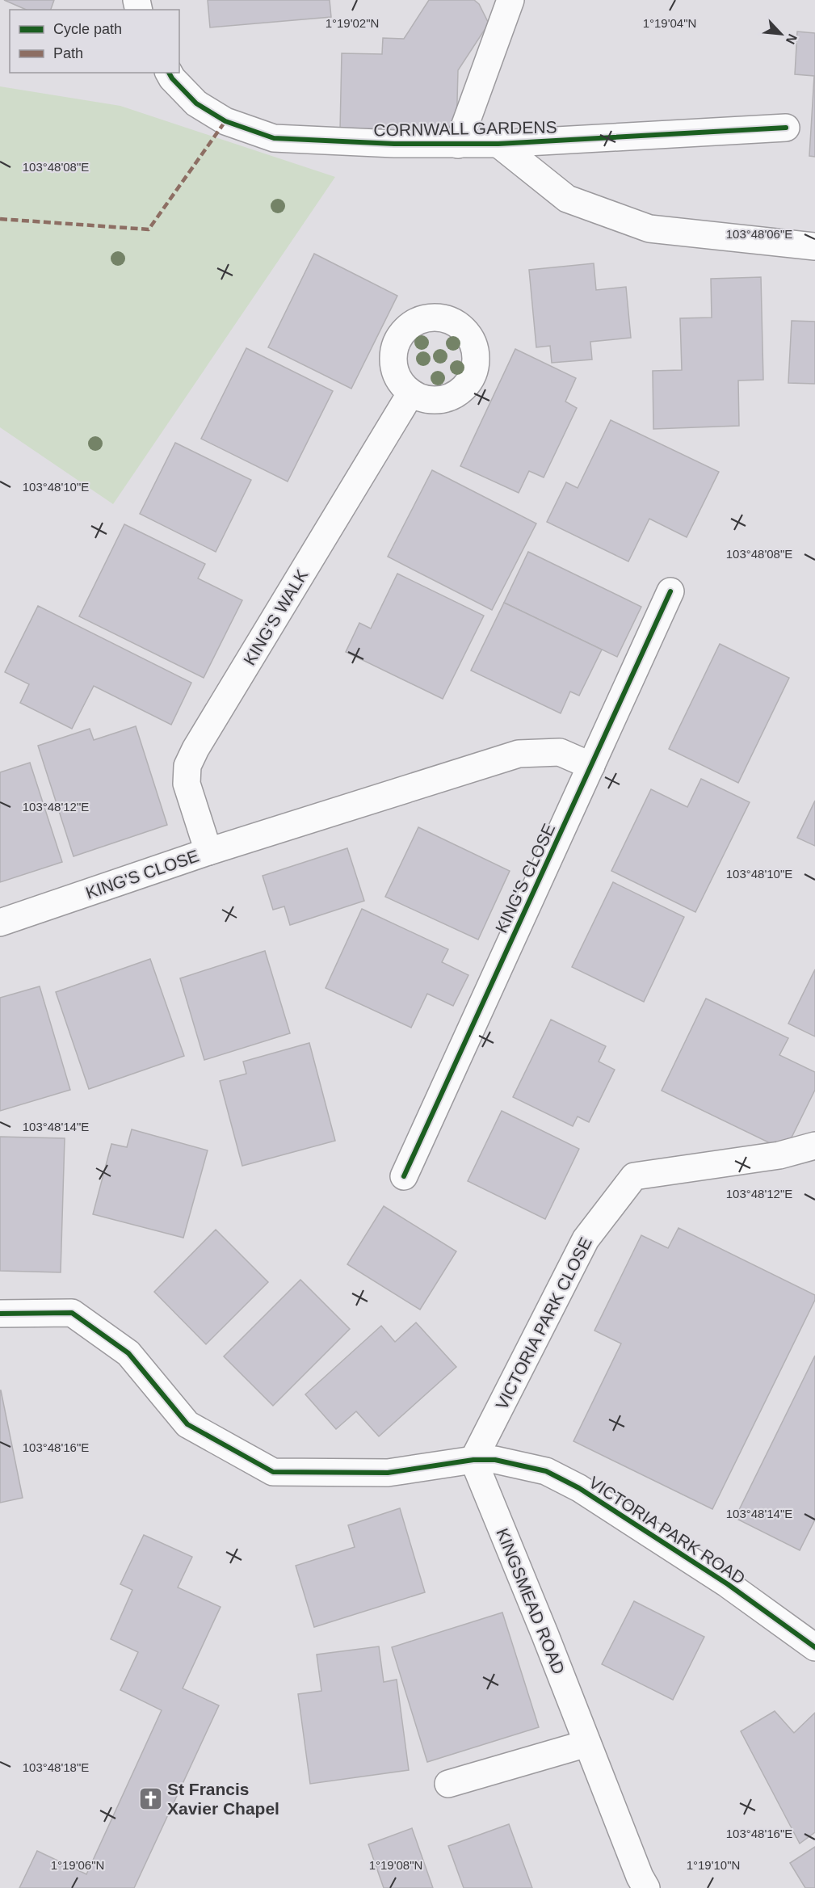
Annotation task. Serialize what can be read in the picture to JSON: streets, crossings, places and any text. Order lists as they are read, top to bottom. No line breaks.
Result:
{"streets":{"street":["CORNWALL GARDENS","KING'S WALK","KING'S CLOSE","VICTORIA PARK CLOSE","VICTORIA PARK ROAD","KINGSMEAD ROAD"]},"crossings":[["KING'S WALK","KING'S CLOSE"],["VICTORIA PARK CLOSE","VICTORIA PARK ROAD"],["VICTORIA PARK CLOSE","KINGSMEAD ROAD"],["VICTORIA PARK ROAD","KINGSMEAD ROAD"]],"places":{"church":["St Francis Xavier Chapel"]},"legend":["Cycle path","Path"],"north":"bottom right","coordinates":["1°19'02\"N","1°19'04\"N","103°48'08\"E","103°48'06\"E","103°48'10\"E","103°48'12\"E","103°48'14\"E","103°48'16\"E","103°48'18\"E","1°19'06\"N","1°19'08\"N","1°19'10\"N"]}
